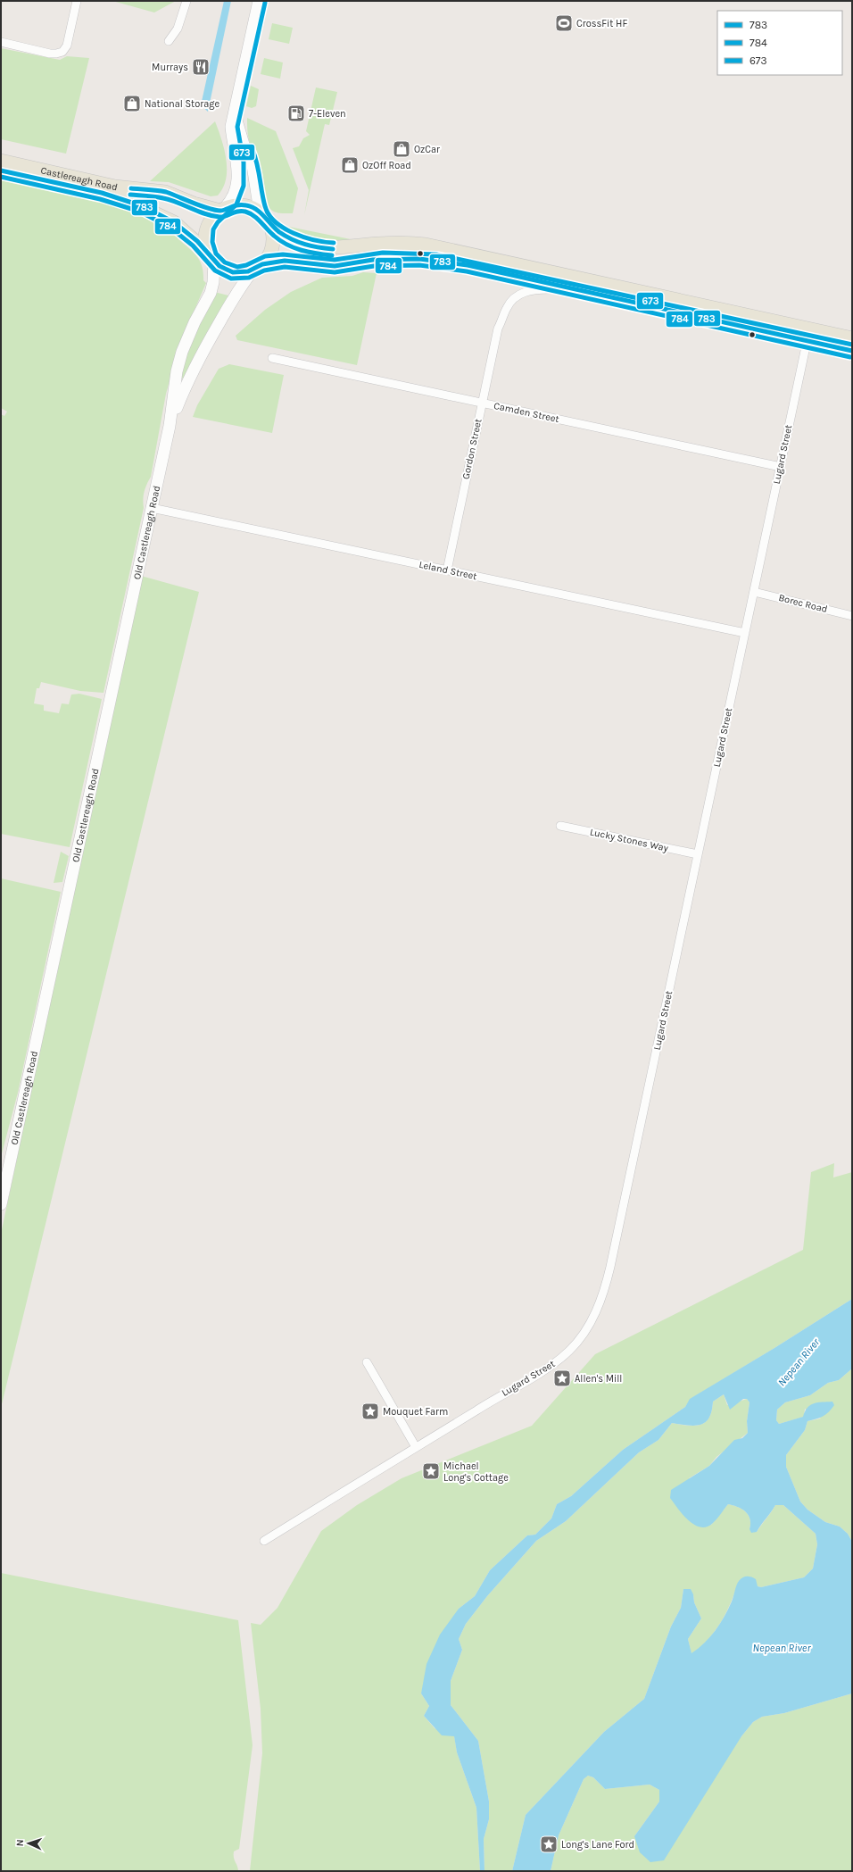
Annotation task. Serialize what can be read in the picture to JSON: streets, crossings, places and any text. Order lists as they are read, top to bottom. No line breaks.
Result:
{"streets":{"main road":["Castlereagh Road"],"street":["Camden Street","Gordon Street","Lugard Street","Old Castlereagh Road","Leland Street","Borec Road","Lucky Stones Way"]},"crossings":[["Castlereagh Road","Old Castlereagh Road"],["Camden Street","Gordon Street"],["Camden Street","Lugard Street"],["Gordon Street","Leland Street"],["Lugard Street","Leland Street"],["Lugard Street","Borec Road"],["Lugard Street","Lucky Stones Way"],["Old Castlereagh Road","Leland Street"]],"water":["Nepean River"],"places":{"sports":["CrossFit HF"],"restaurant":["Murrays"],"shop":["National Storage","OzCar","OzOff Road"],"fuel station":["7-Eleven"],"place":["Allen's Mill","Mouquet Farm","Michael Long's Cottage","Long's Lane Ford"]},"lines":["transit line 673","transit line 783","transit line 784"],"legend":["783","784","673"],"north":"left"}
